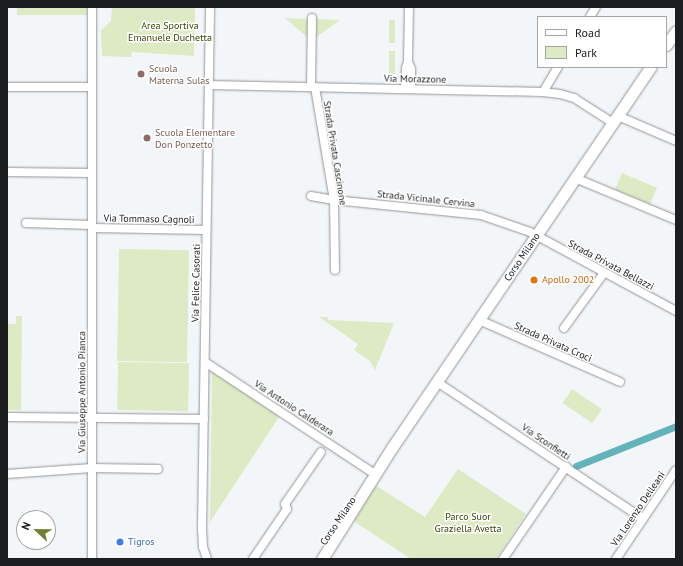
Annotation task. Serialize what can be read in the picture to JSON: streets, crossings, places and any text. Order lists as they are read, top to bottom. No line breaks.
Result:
{"streets":{"main road":["Corso Milano"],"street":["Via Morazzone","Strada Privata Cascinone","Strada Vicinale Cervina","Via Tommaso Cagnoli","Strada Privata Bellazzi","Via Felice Casorati","Strada Privata Croci","Via Giuseppe Antonio Pianca","Via Antonio Calderara","Via Sconfietti","Via Lorenzo Delleani"]},"crossings":[["Via Morazzone","Strada Privata Cascinone"],["Via Morazzone","Corso Milano"],["Via Morazzone","Via Felice Casorati"],["Strada Privata Cascinone","Strada Vicinale Cervina"],["Strada Vicinale Cervina","Corso Milano"],["Strada Vicinale Cervina","Strada Privata Bellazzi"],["Via Tommaso Cagnoli","Via Felice Casorati"],["Via Tommaso Cagnoli","Via Giuseppe Antonio Pianca"],["Corso Milano","Strada Privata Bellazzi"],["Corso Milano","Strada Privata Croci"],["Corso Milano","Via Antonio Calderara"],["Corso Milano","Via Sconfietti"],["Via Felice Casorati","Via Antonio Calderara"],["Via Sconfietti","Via Lorenzo Delleani"]],"parks":["Area Sportiva Emanuele Duchetta","Parco Suor Graziella Avetta"],"places":["Scuola Materna Sulas","Scuola Elementare Don Ponzetto","Apollo 2002","Tigros"],"legend":["Road","Park"],"north":"left"}
